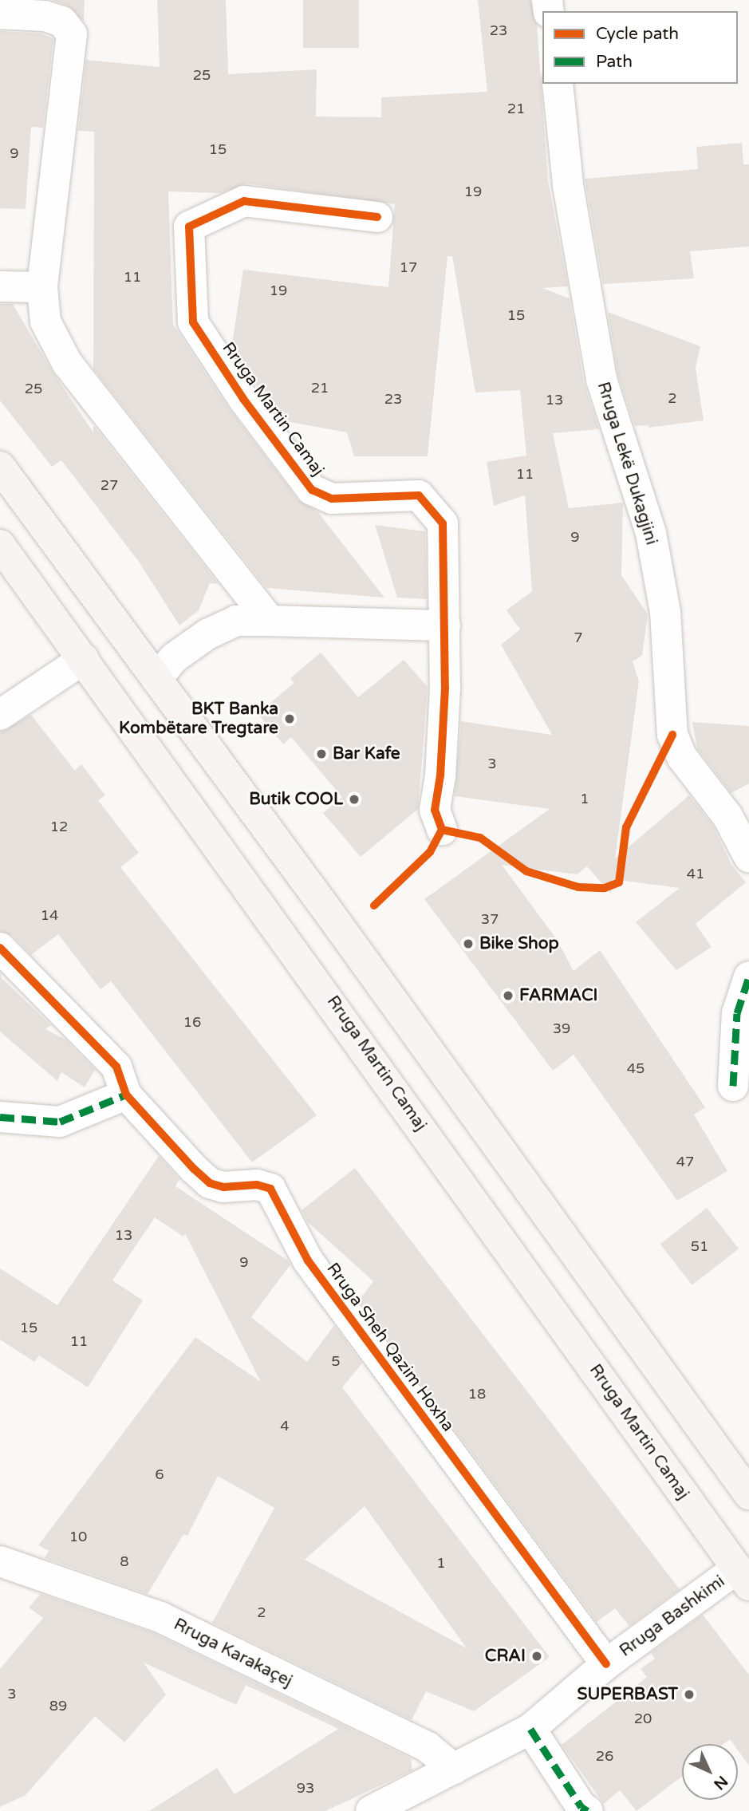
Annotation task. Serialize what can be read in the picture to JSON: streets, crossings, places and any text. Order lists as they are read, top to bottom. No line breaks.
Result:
{"streets":{"main road":["Rruga Martin Camaj"],"street":["Rruga Lekë Dukagjini","Rruga Sheh Qazim Hoxha","Rruga Bashkimi","Rruga Karakaçej"]},"crossings":[["Rruga Martin Camaj","Rruga Bashkimi"],["Rruga Sheh Qazim Hoxha","Rruga Bashkimi"],["Rruga Bashkimi","Rruga Karakaçej"]],"places":["BKT Banka Kombëtare Tregtare","Bar Kafe","Butik COOL","Bike Shop","FARMACI","CRAI","SUPERBAST"],"house_numbers":["23","25","21","15","9","19","17","11","19","15","21","25","2","23","13","11","27","9","7","3","1","12","41","14","37","16","39","45","47","13","51","9","15","11","5","18","4","6","10","8","1","2","3","89","20","26","93"],"legend":["Cycle path","Path"],"north":"bottom right"}
